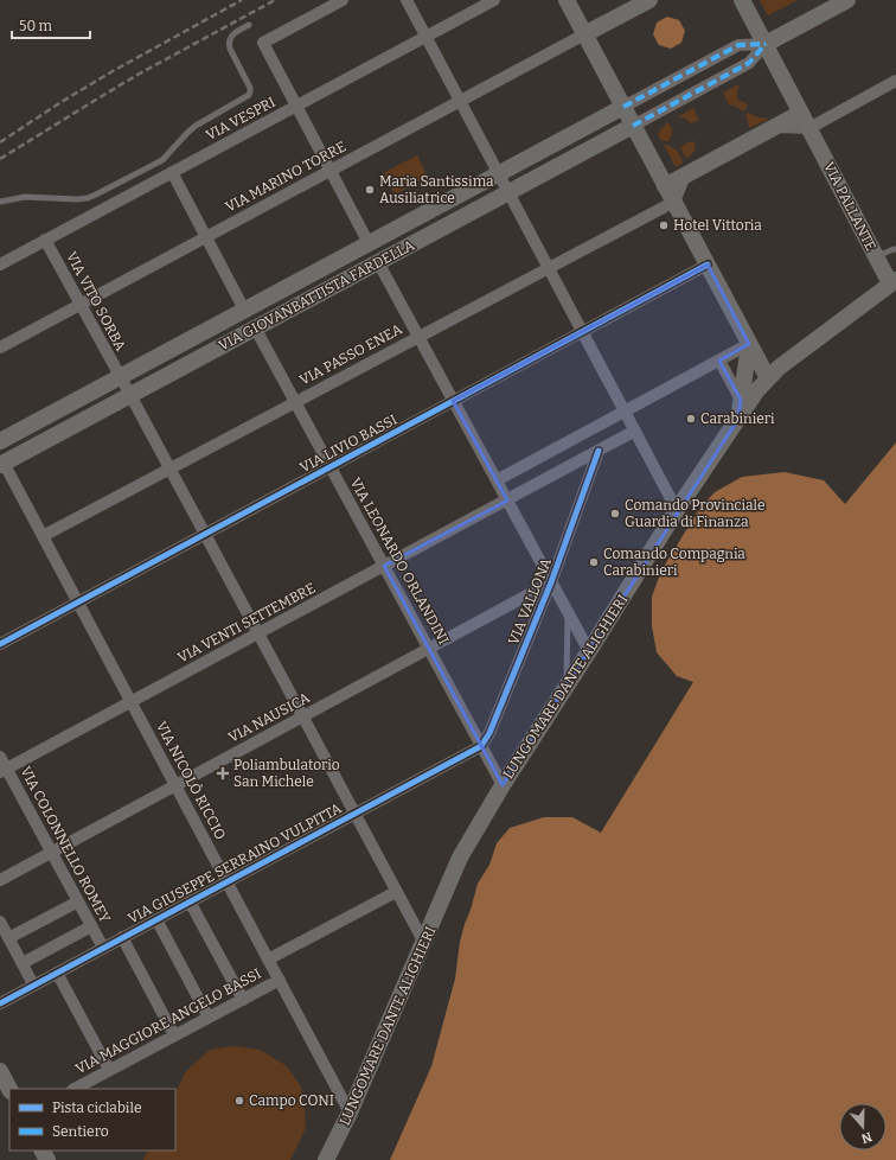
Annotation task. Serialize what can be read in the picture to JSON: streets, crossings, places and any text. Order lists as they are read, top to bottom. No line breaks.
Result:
{"streets":{"main road":["VIA PALLANTE","VIA GIOVANBATTISTA FARDELLA","LUNGOMARE DANTE ALIGHIERI"],"street":["VIA VESPRI","VIA MARINO TORRE","VIA VITO SORBA","VIA PASSO ENEA","VIA LIVIO BASSI","VIA LEONARDO ORLANDINI","VIA VALLONA","VIA VENTI SETTEMBRE","VIA NAUSICA","VIA NICOLÒ RICCIO","VIA COLONNELLO ROMEY","VIA GIUSEPPE SERRAINO VULPITTA","VIA MAGGIORE ANGELO BASSI"]},"crossings":[["VIA VESPRI","VIA VITO SORBA"],["VIA MARINO TORRE","VIA VITO SORBA"],["VIA PALLANTE","LUNGOMARE DANTE ALIGHIERI"],["VIA GIOVANBATTISTA FARDELLA","VIA VITO SORBA"],["VIA GIOVANBATTISTA FARDELLA","VIA LEONARDO ORLANDINI"],["VIA GIOVANBATTISTA FARDELLA","VIA NICOLÒ RICCIO"],["VIA VITO SORBA","VIA PASSO ENEA"],["VIA VITO SORBA","VIA LIVIO BASSI"],["VIA VITO SORBA","VIA VENTI SETTEMBRE"],["VIA VITO SORBA","LUNGOMARE DANTE ALIGHIERI"],["VIA VITO SORBA","VIA NAUSICA"],["VIA VITO SORBA","VIA GIUSEPPE SERRAINO VULPITTA"],["VIA PASSO ENEA","VIA LEONARDO ORLANDINI"],["VIA PASSO ENEA","VIA NICOLÒ RICCIO"],["VIA LIVIO BASSI","VIA LEONARDO ORLANDINI"],["VIA LIVIO BASSI","VIA NICOLÒ RICCIO"],["VIA LEONARDO ORLANDINI","VIA VALLONA"],["VIA LEONARDO ORLANDINI","VIA VENTI SETTEMBRE"],["VIA LEONARDO ORLANDINI","LUNGOMARE DANTE ALIGHIERI"],["VIA LEONARDO ORLANDINI","VIA NAUSICA"],["VIA LEONARDO ORLANDINI","VIA GIUSEPPE SERRAINO VULPITTA"],["VIA VALLONA","VIA VENTI SETTEMBRE"],["VIA VALLONA","VIA NAUSICA"],["VIA VALLONA","VIA GIUSEPPE SERRAINO VULPITTA"],["VIA VENTI SETTEMBRE","VIA NICOLÒ RICCIO"],["VIA VENTI SETTEMBRE","VIA COLONNELLO ROMEY"],["LUNGOMARE DANTE ALIGHIERI","VIA NICOLÒ RICCIO"],["VIA NAUSICA","VIA NICOLÒ RICCIO"],["VIA NAUSICA","VIA COLONNELLO ROMEY"],["VIA NICOLÒ RICCIO","VIA GIUSEPPE SERRAINO VULPITTA"],["VIA NICOLÒ RICCIO","VIA MAGGIORE ANGELO BASSI"],["VIA COLONNELLO ROMEY","VIA GIUSEPPE SERRAINO VULPITTA"]],"places":{"other":["Maria Santissima Ausiliatrice","Hotel Vittoria","Carabinieri","Comando Provinciale Guardia di Finanza","Comando Compagnia Carabinieri","Campo CONI"],"health":["Poliambulatorio San Michele"]},"legend":["Pista ciclabile","Sentiero"],"scale_bar":"50 m","north":"bottom"}
